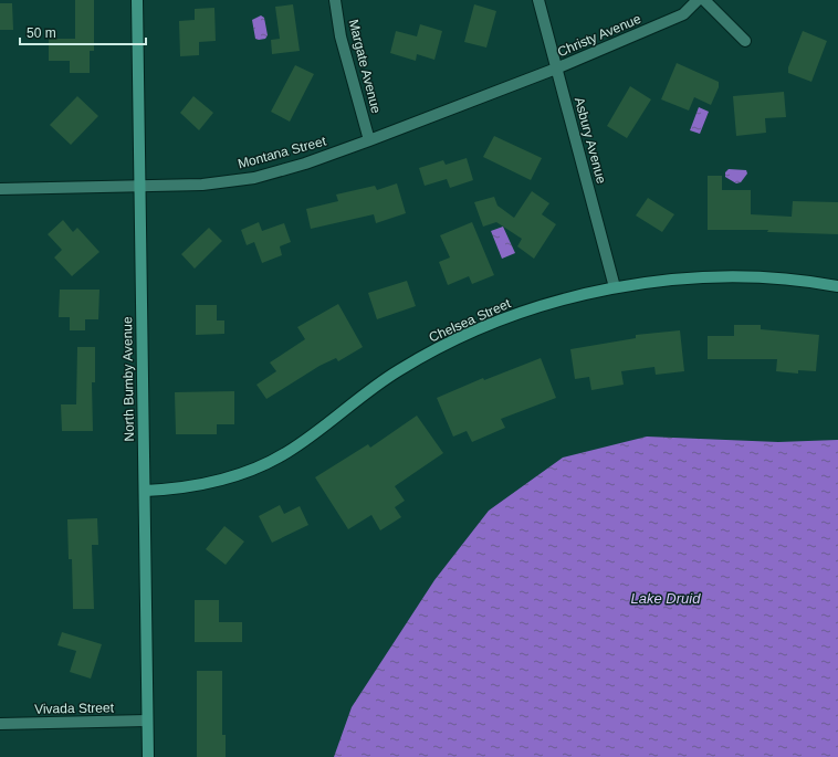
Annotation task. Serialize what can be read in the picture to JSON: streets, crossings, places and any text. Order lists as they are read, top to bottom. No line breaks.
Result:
{"streets":{"street":["Christy Avenue","Margate Avenue","Asbury Avenue","Montana Street","Chelsea Street","North Bumby Avenue","Vivada Street"]},"crossings":[["Christy Avenue","Asbury Avenue"],["Christy Avenue","Montana Street"],["Margate Avenue","Montana Street"],["Asbury Avenue","Montana Street"],["Asbury Avenue","Chelsea Street"],["Montana Street","North Bumby Avenue"],["Chelsea Street","North Bumby Avenue"],["North Bumby Avenue","Vivada Street"]],"water":["Lake Druid"],"scale_bar":"50 m"}
